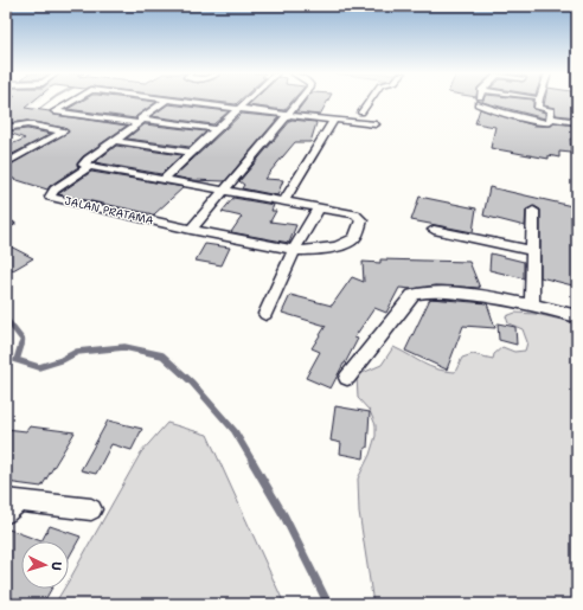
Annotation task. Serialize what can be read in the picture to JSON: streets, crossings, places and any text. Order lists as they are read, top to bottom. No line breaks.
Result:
{"streets":{"street":["JALAN PRATAMA"]},"north":"right"}
